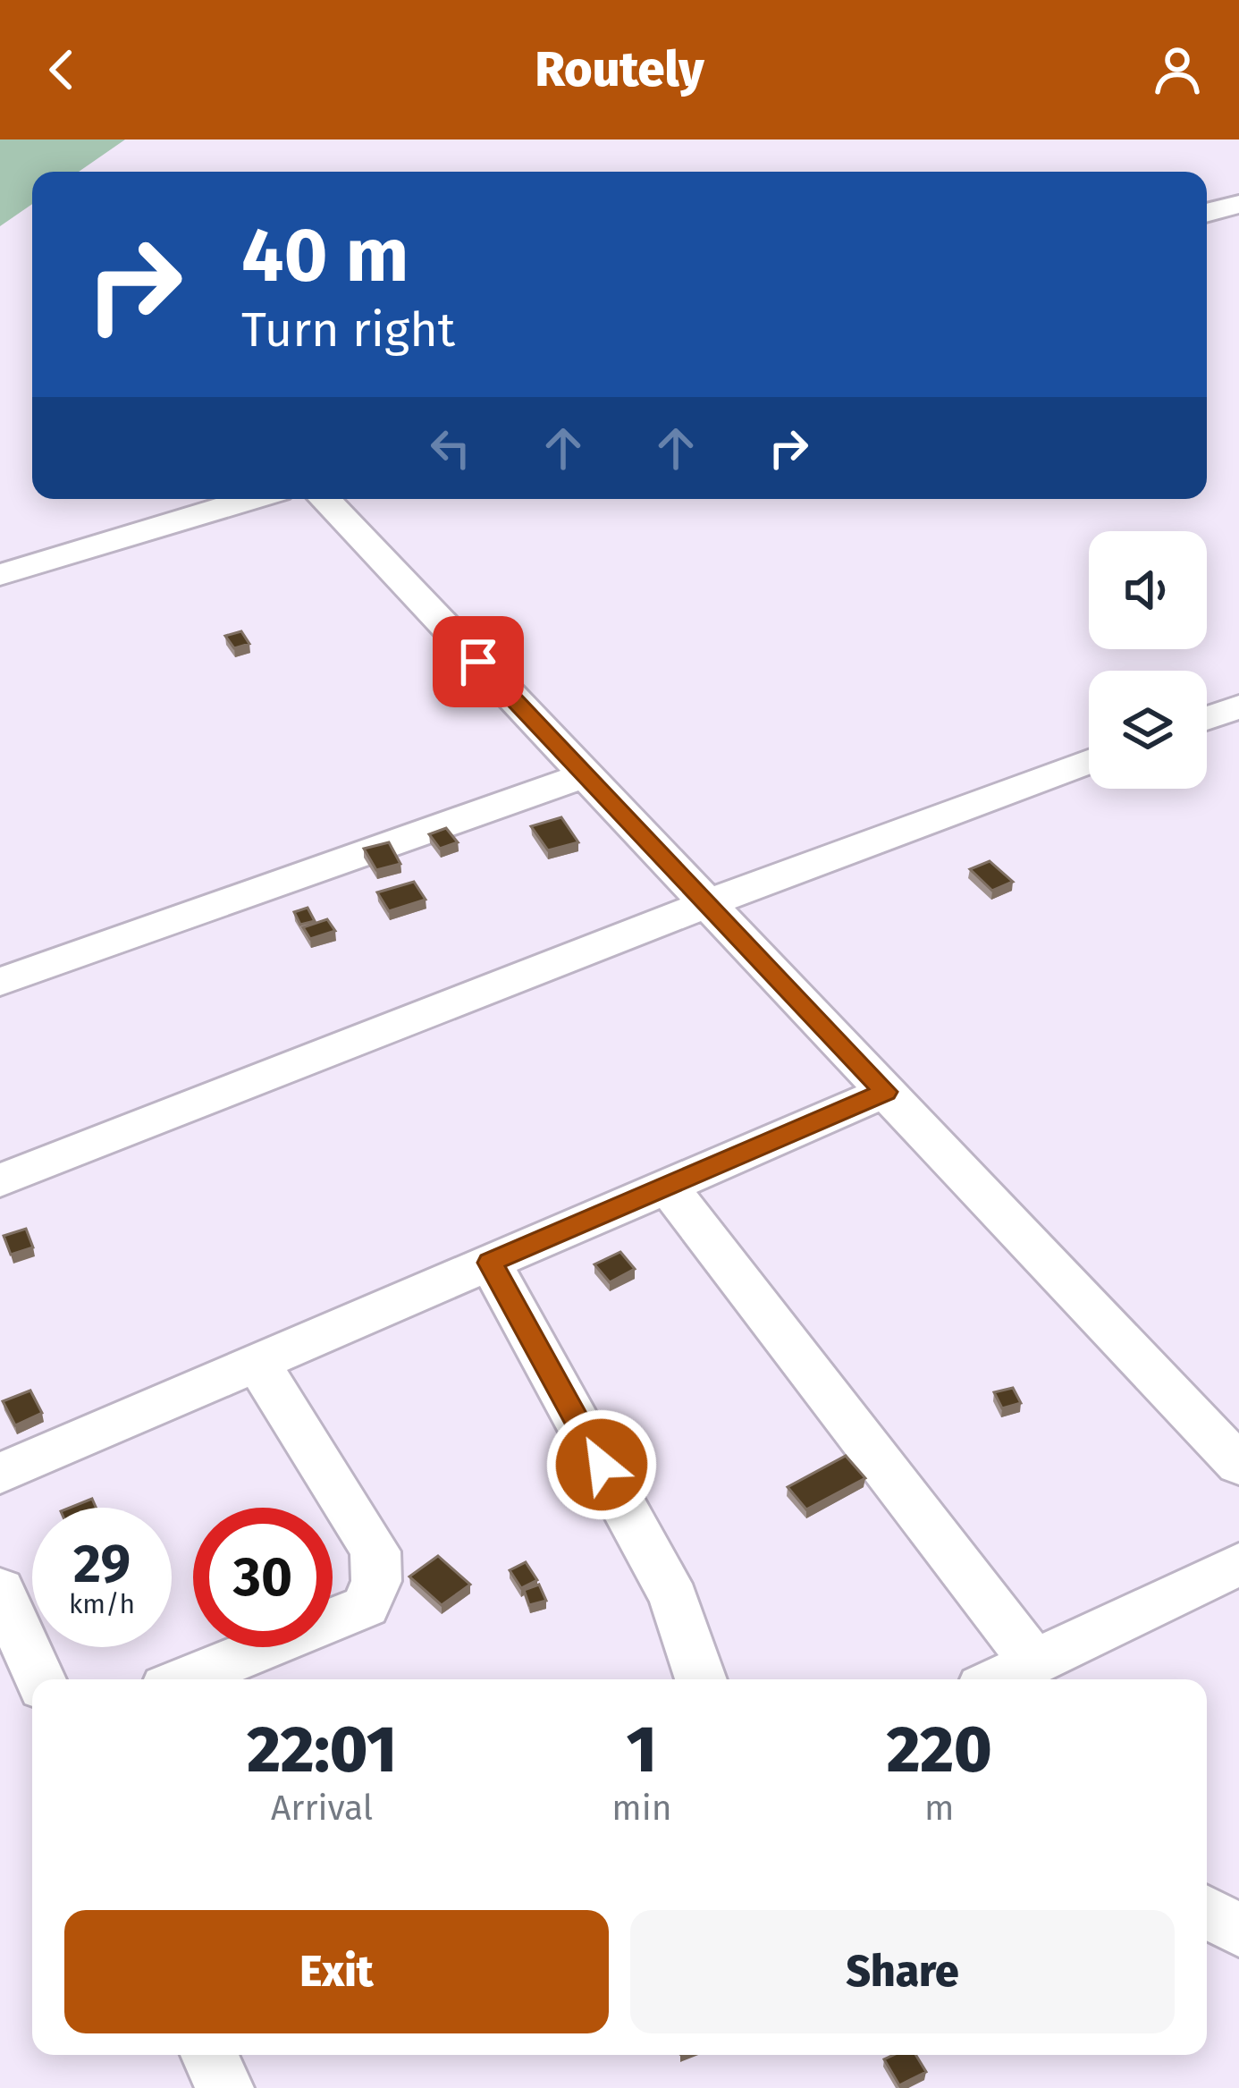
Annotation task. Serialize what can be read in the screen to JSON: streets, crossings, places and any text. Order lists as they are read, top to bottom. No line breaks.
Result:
{"page":{"header":"Routely","turn":["40 m","Turn right"],"speed":"29 km/h","limit":"30","eta":["22:01","Arrival","1","min","220","m"],"buttons":["Exit","Share"]}}
